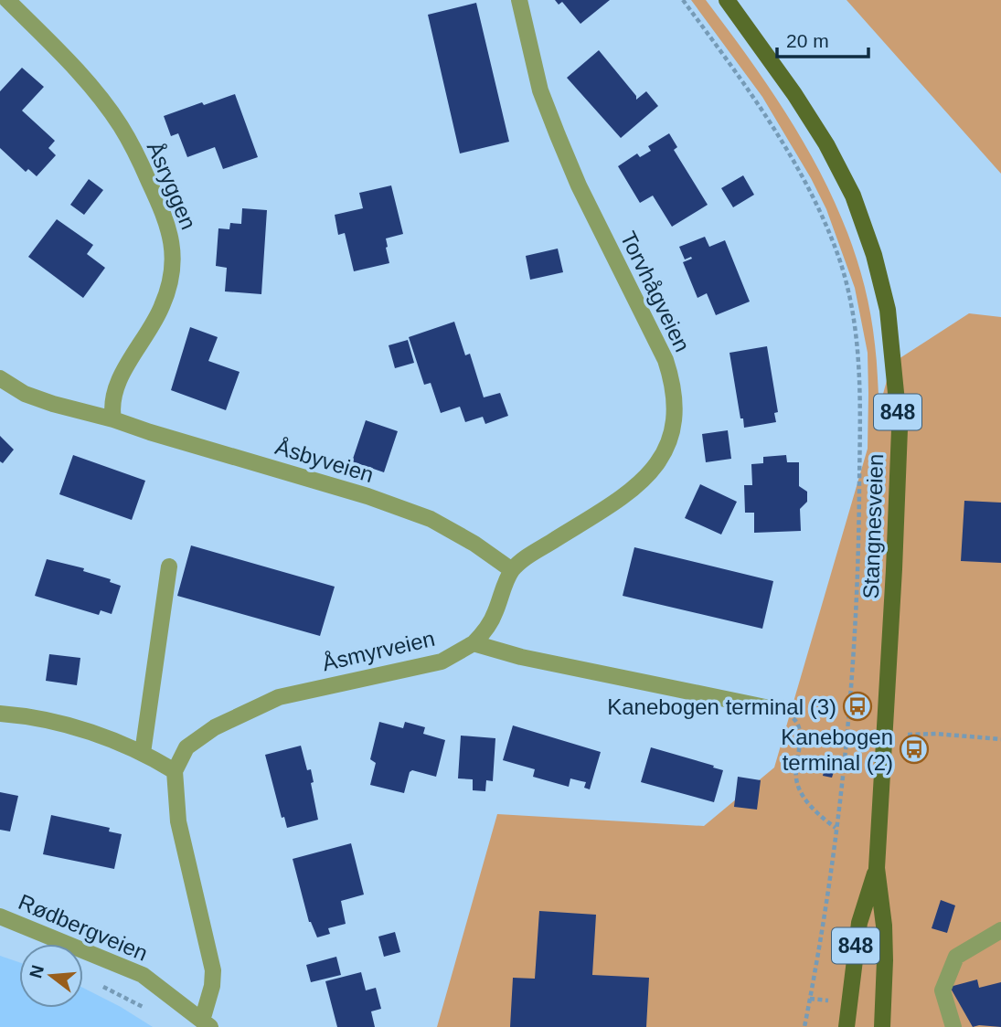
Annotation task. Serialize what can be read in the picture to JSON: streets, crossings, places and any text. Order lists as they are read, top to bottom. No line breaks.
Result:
{"streets":{"main road":["848","Stangnesveien"],"street":["Åsryggen","Torvhågveien","Åsbyveien","Åsmyrveien","Rødbergveien"]},"crossings":[["Åsryggen","Åsbyveien"],["Torvhågveien","Åsbyveien"]],"places":{"bus stop":["Kanebogen terminal (3)","Kanebogen terminal (2)"]},"scale_bar":"20 m","north":"left"}
